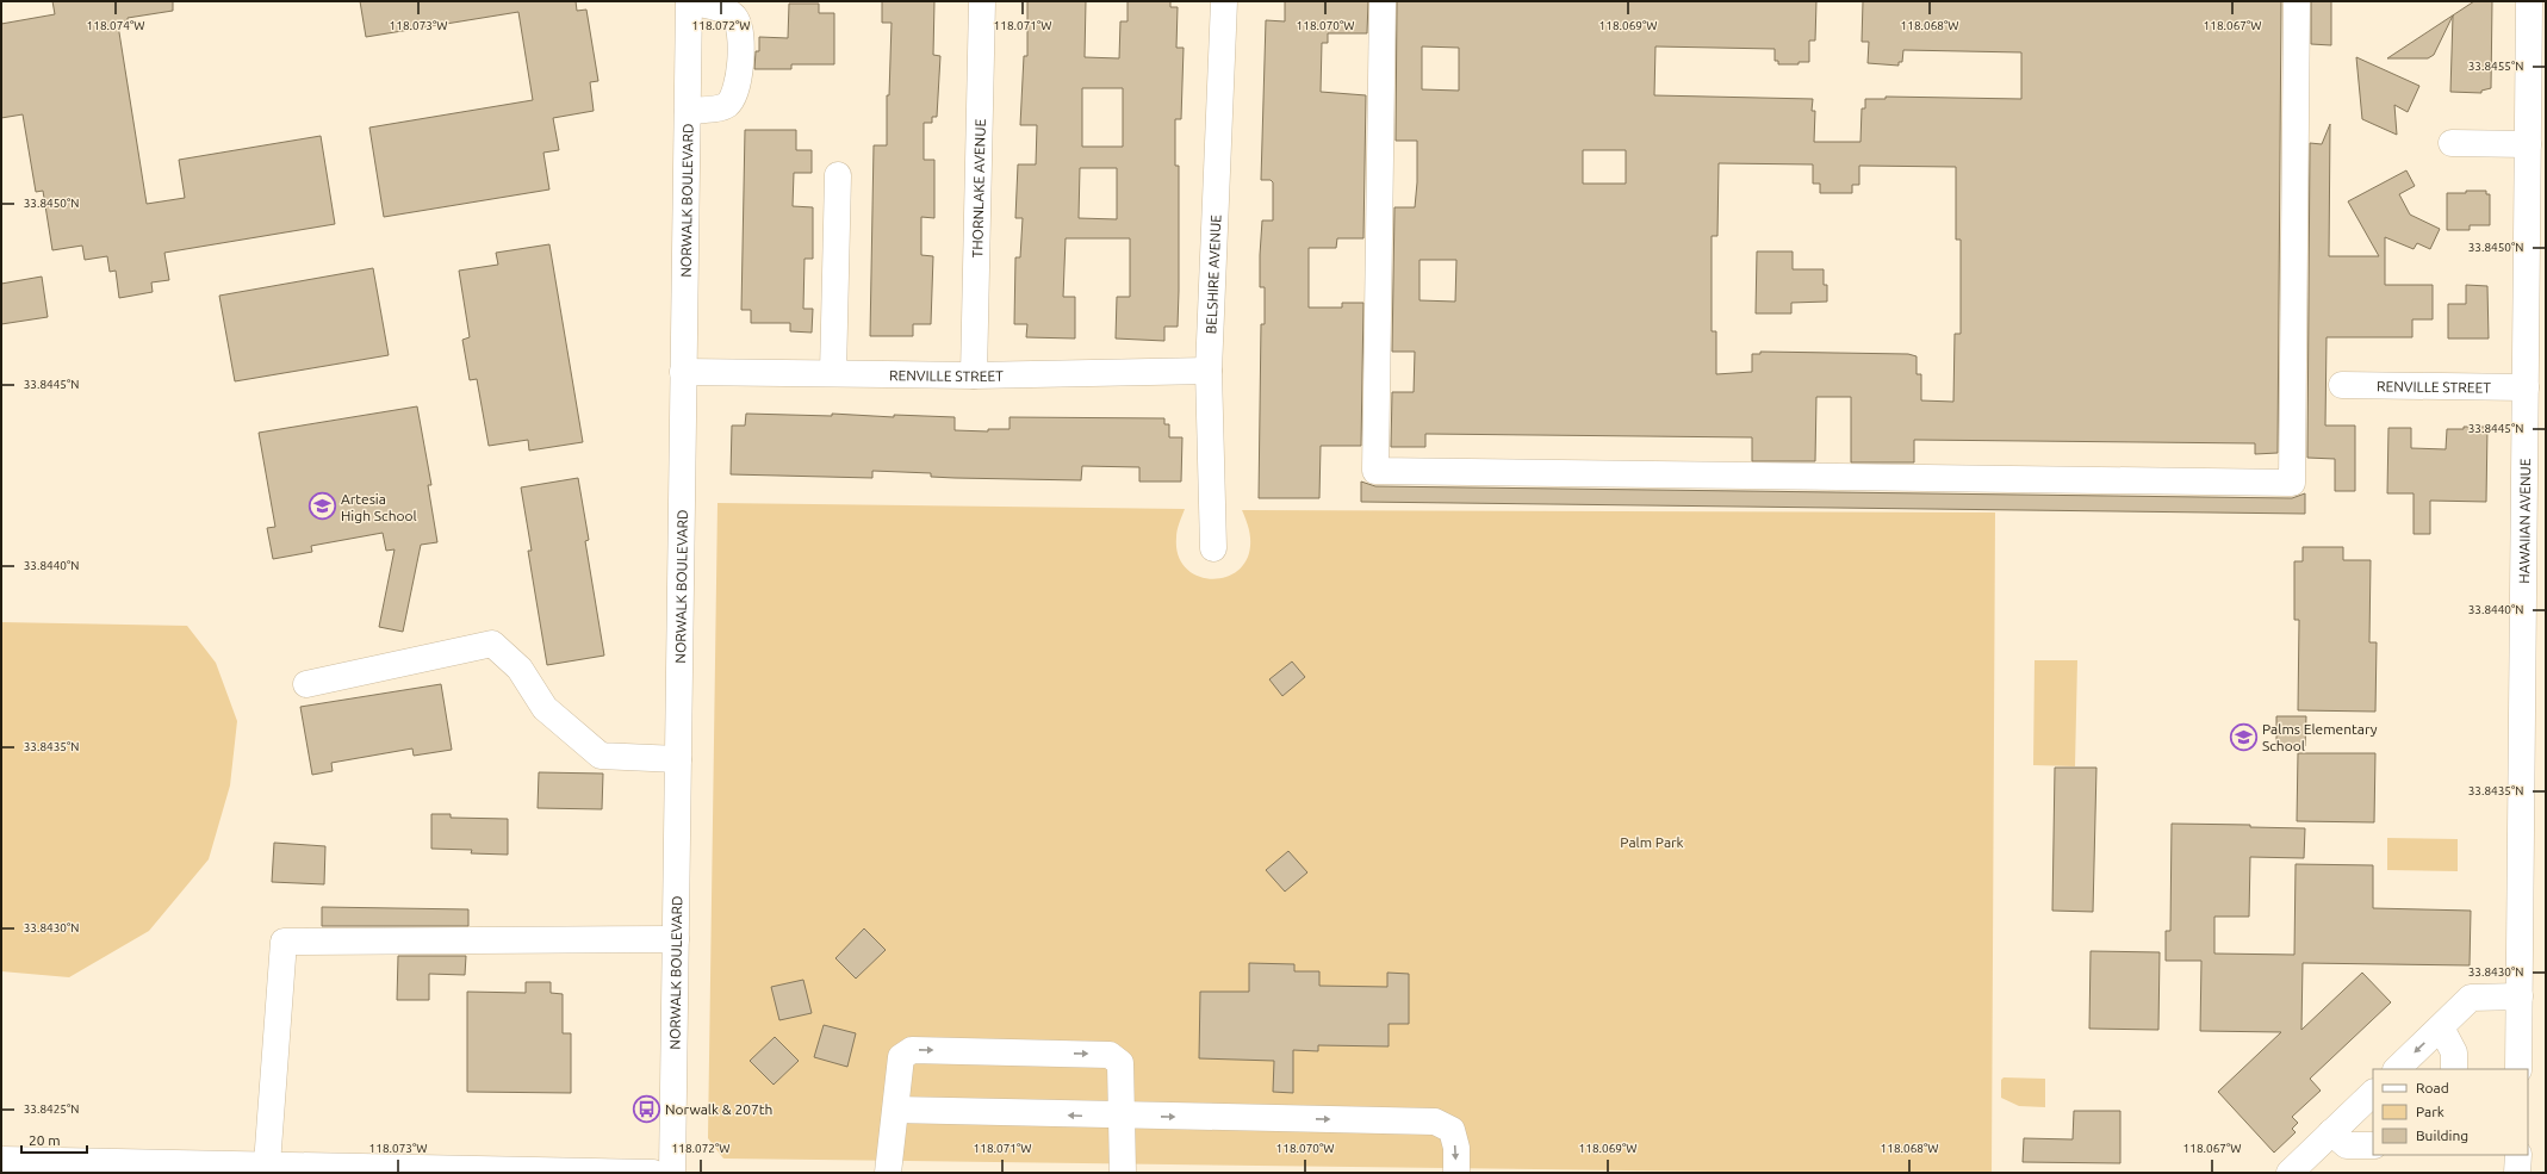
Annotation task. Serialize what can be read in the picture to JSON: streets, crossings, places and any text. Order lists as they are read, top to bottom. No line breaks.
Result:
{"streets":{"street":["THORNLAKE AVENUE","NORWALK BOULEVARD","BELSHIRE AVENUE","RENVILLE STREET","HAWAIIAN AVENUE"]},"crossings":[["THORNLAKE AVENUE","RENVILLE STREET"],["NORWALK BOULEVARD","RENVILLE STREET"],["BELSHIRE AVENUE","RENVILLE STREET"],["RENVILLE STREET","HAWAIIAN AVENUE"]],"parks":["Palm Park"],"places":{"school or university":["Artesia High School","Palms Elementary School"],"bus stop":["Norwalk & 207th"]},"legend":["Road","Park","Building"],"scale_bar":"20 m","coordinates":["118.074°W","118.073°W","118.072°W","118.071°W","118.070°W","118.069°W","118.068°W","118.067°W","33.8455°N","33.8450°N","33.8445°N","33.8440°N","33.8435°N","33.8430°N","33.8425°N"]}
